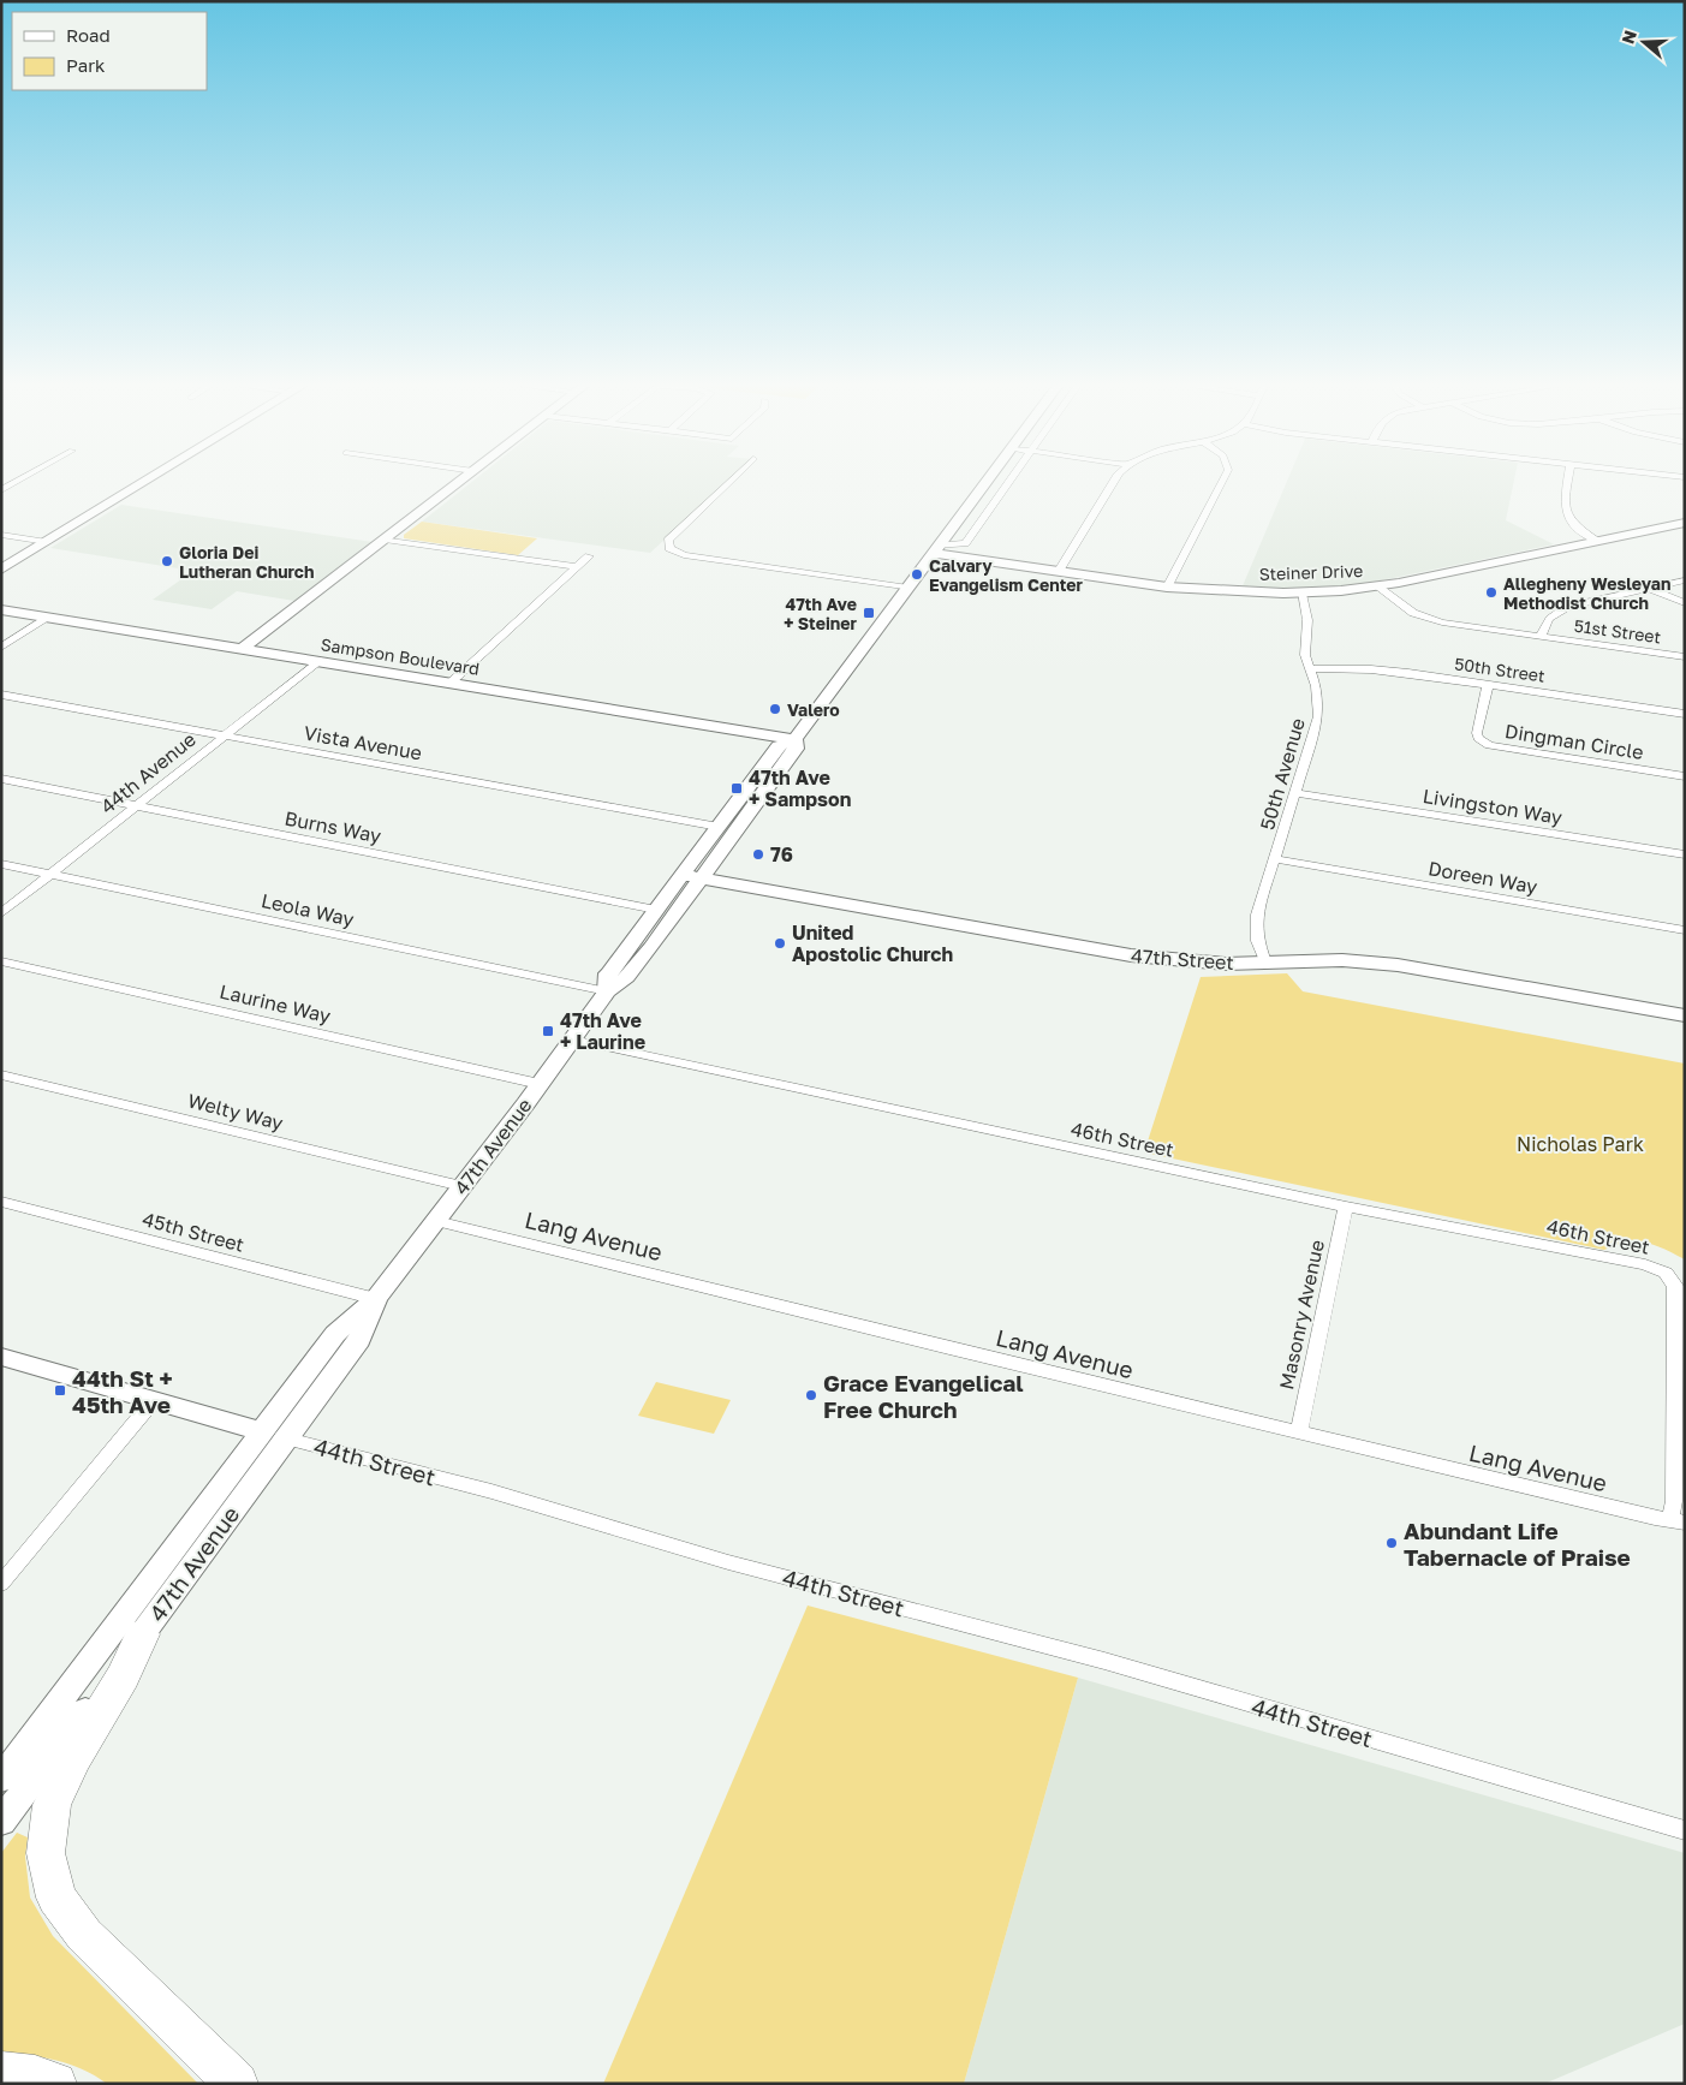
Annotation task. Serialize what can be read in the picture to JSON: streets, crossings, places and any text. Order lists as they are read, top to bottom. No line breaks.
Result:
{"streets":{"main road":["47th Avenue"],"street":["Steiner Drive","51st Street","Sampson Boulevard","50th Street","Dingman Circle","Vista Avenue","44th Avenue","50th Avenue","Livingston Way","Burns Way","Doreen Way","Leola Way","47th Street","Laurine Way","Welty Way","46th Street","45th Street","Lang Avenue","Masonry Avenue","44th Street"]},"crossings":[["Steiner Drive","51st Street"],["Steiner Drive","50th Avenue"],["Steiner Drive","47th Avenue"],["Sampson Boulevard","44th Avenue"],["Sampson Boulevard","47th Avenue"],["50th Street","Dingman Circle"],["50th Street","50th Avenue"],["Vista Avenue","44th Avenue"],["Vista Avenue","47th Avenue"],["44th Avenue","Burns Way"],["44th Avenue","Leola Way"],["50th Avenue","Livingston Way"],["50th Avenue","Doreen Way"],["50th Avenue","47th Street"],["Burns Way","47th Avenue"],["Leola Way","47th Avenue"],["47th Street","47th Avenue"],["Laurine Way","47th Avenue"],["Welty Way","47th Avenue"],["46th Street","47th Avenue"],["46th Street","Masonry Avenue"],["47th Avenue","45th Street"],["47th Avenue","Lang Avenue"],["47th Avenue","44th Street"],["Lang Avenue","Masonry Avenue"]],"parks":["Nicholas Park"],"places":{"other":["Gloria Dei Lutheran Church","Calvary Evangelism Center","Allegheny Wesleyan Methodist Church","Valero","76","United Apostolic Church","Grace Evangelical Free Church","Abundant Life Tabernacle of Praise"],"transit":["47th Ave + Steiner","47th Ave + Sampson","47th Ave + Laurine","44th St + 45th Ave"]},"legend":["Road","Park"],"north":"left"}
